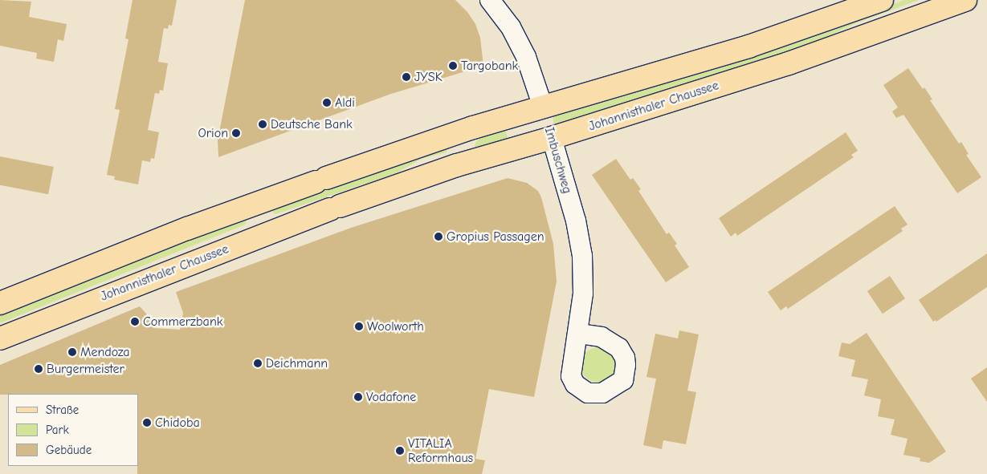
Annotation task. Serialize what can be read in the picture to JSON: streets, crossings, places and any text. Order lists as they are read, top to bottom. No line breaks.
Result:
{"streets":{"main road":["Johannisthaler Chaussee","Imbuschweg"]},"crossings":[["Johannisthaler Chaussee","Imbuschweg"]],"places":["Targobank","JYSK","Aldi","Deutsche Bank","Orion","Gropius Passagen","Commerzbank","Woolworth","Mendoza","Deichmann","Burgermeister","Vodafone","Chidoba","VITALIA Reformhaus"],"legend":["Straße","Park","Gebäude"]}
